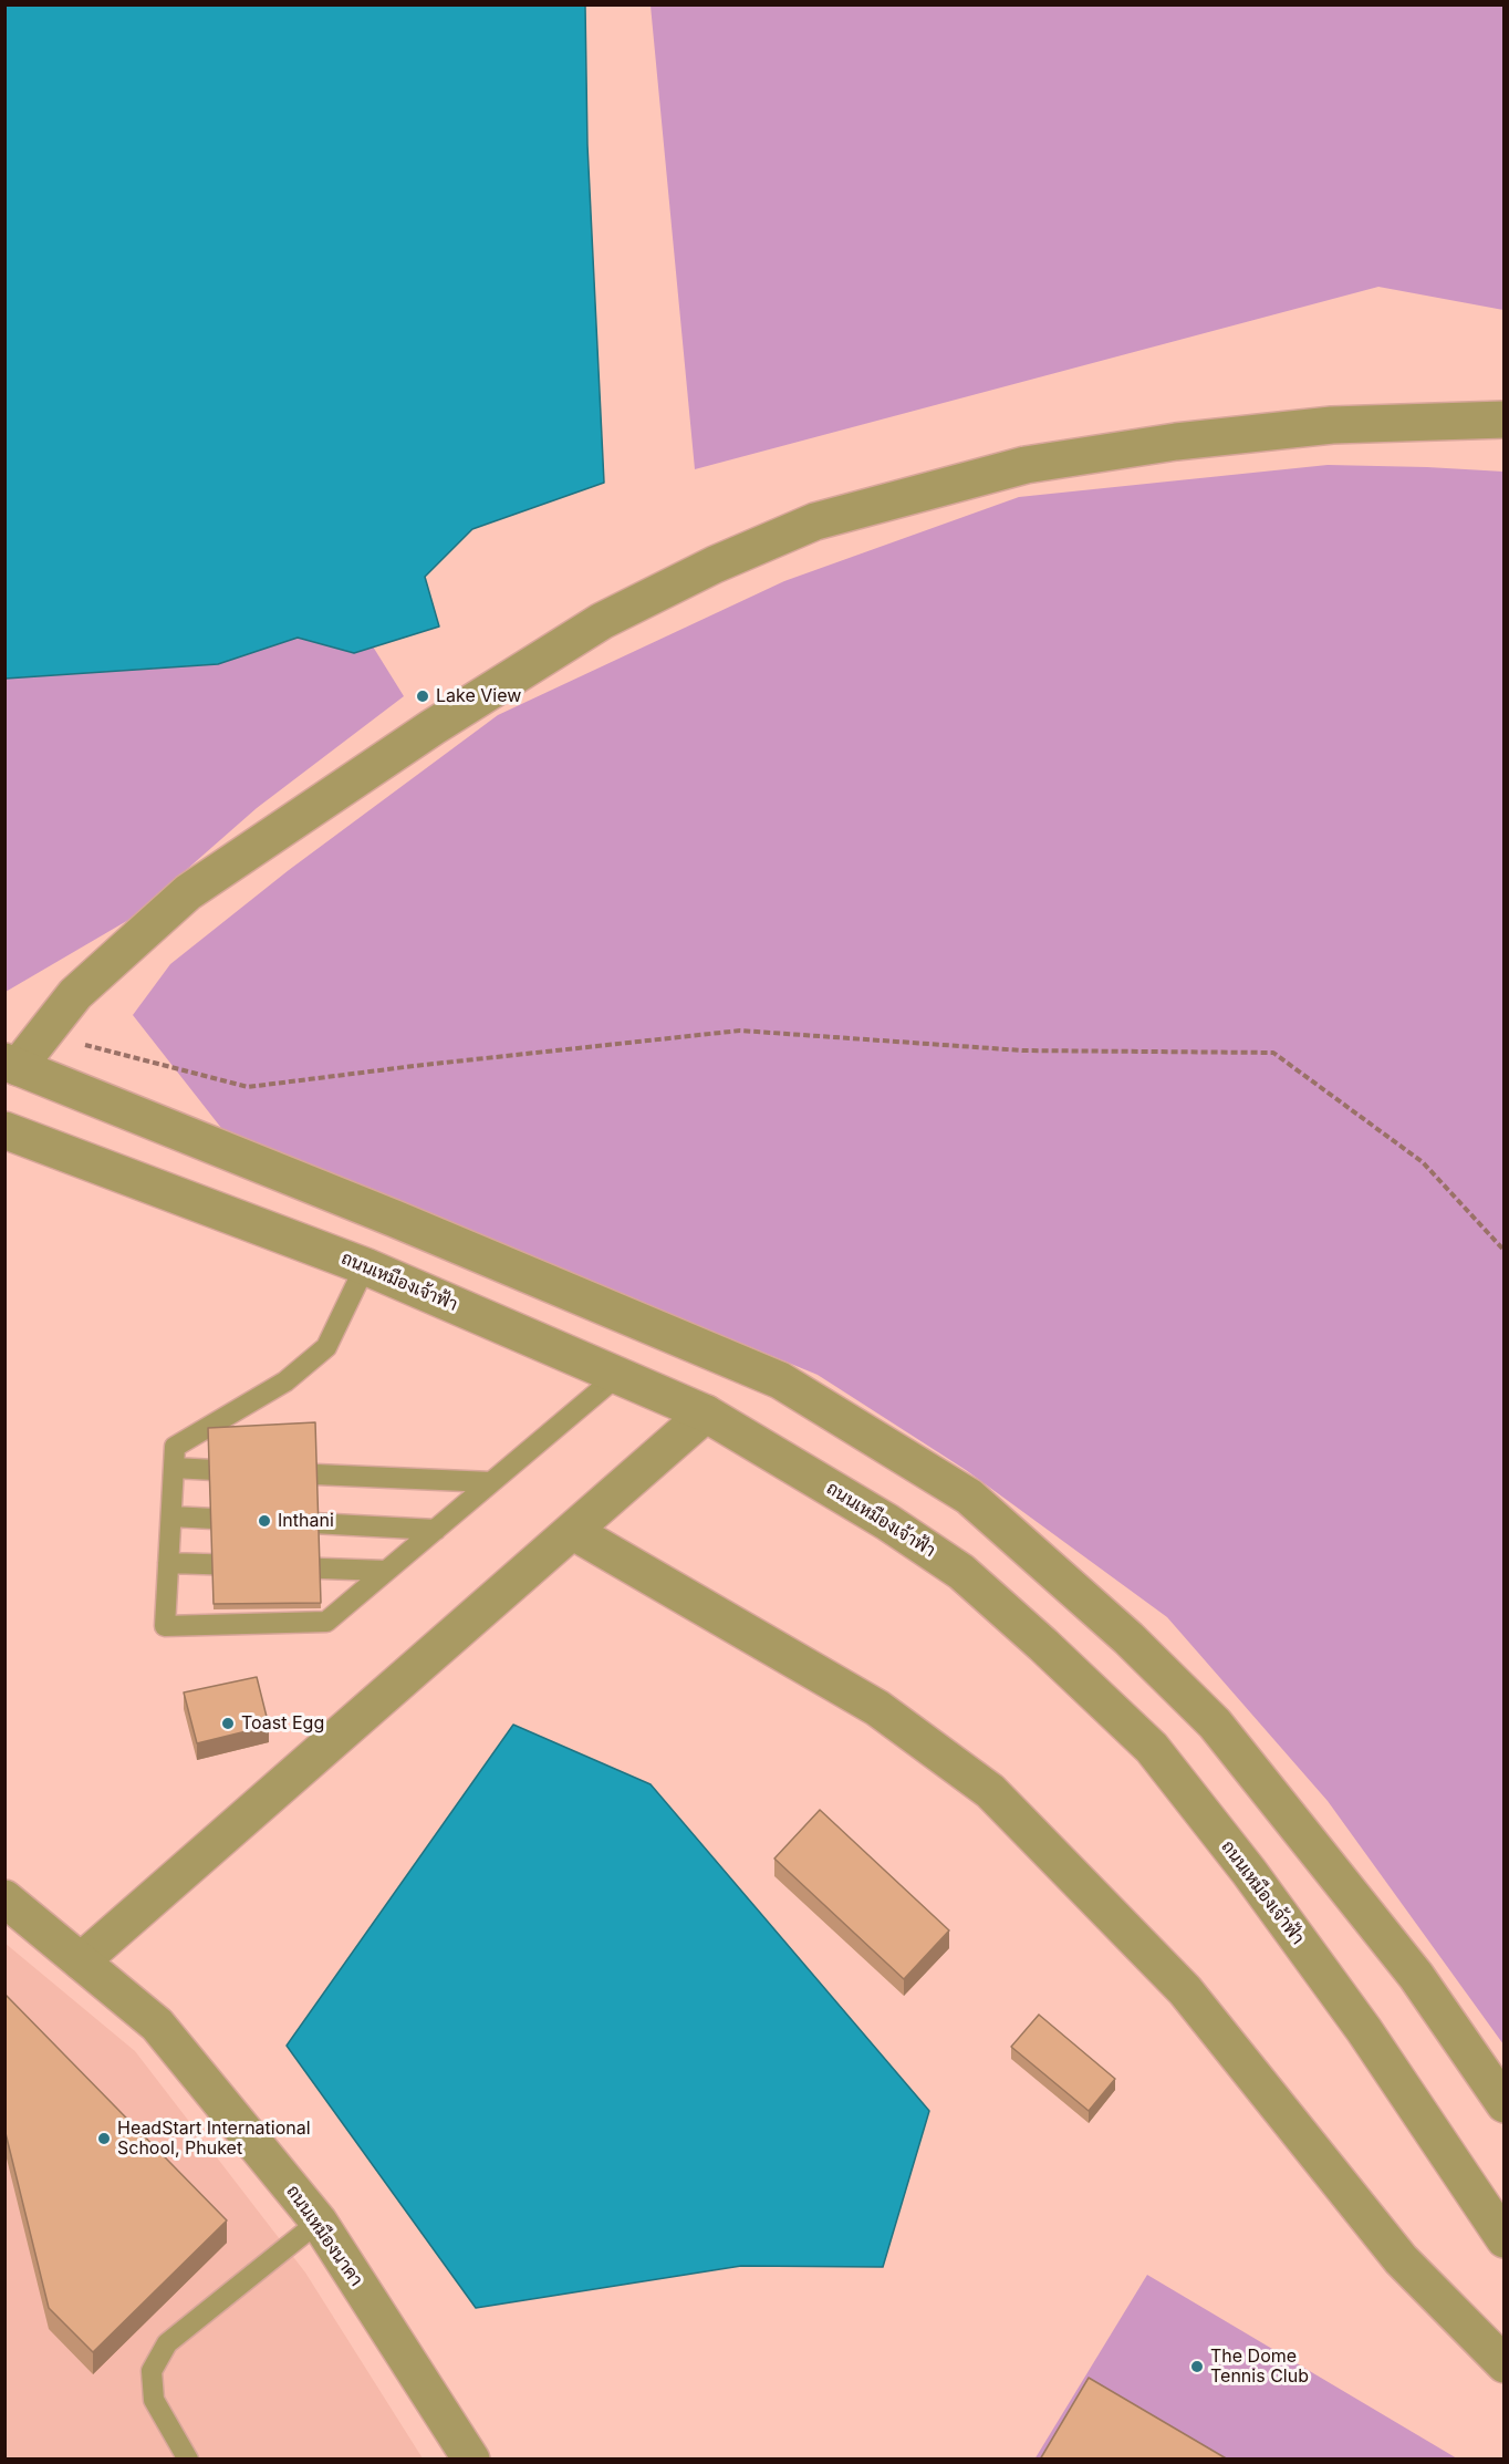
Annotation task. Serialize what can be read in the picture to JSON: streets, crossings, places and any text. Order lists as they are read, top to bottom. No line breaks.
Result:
{"streets":{"street":["ถนนเหมืองเจ้าฟ้า","ถนนเหมืองนาคา"]},"places":["Lake View","Inthani","Toast Egg","HeadStart International School, Phuket","The Dome Tennis Club"]}
